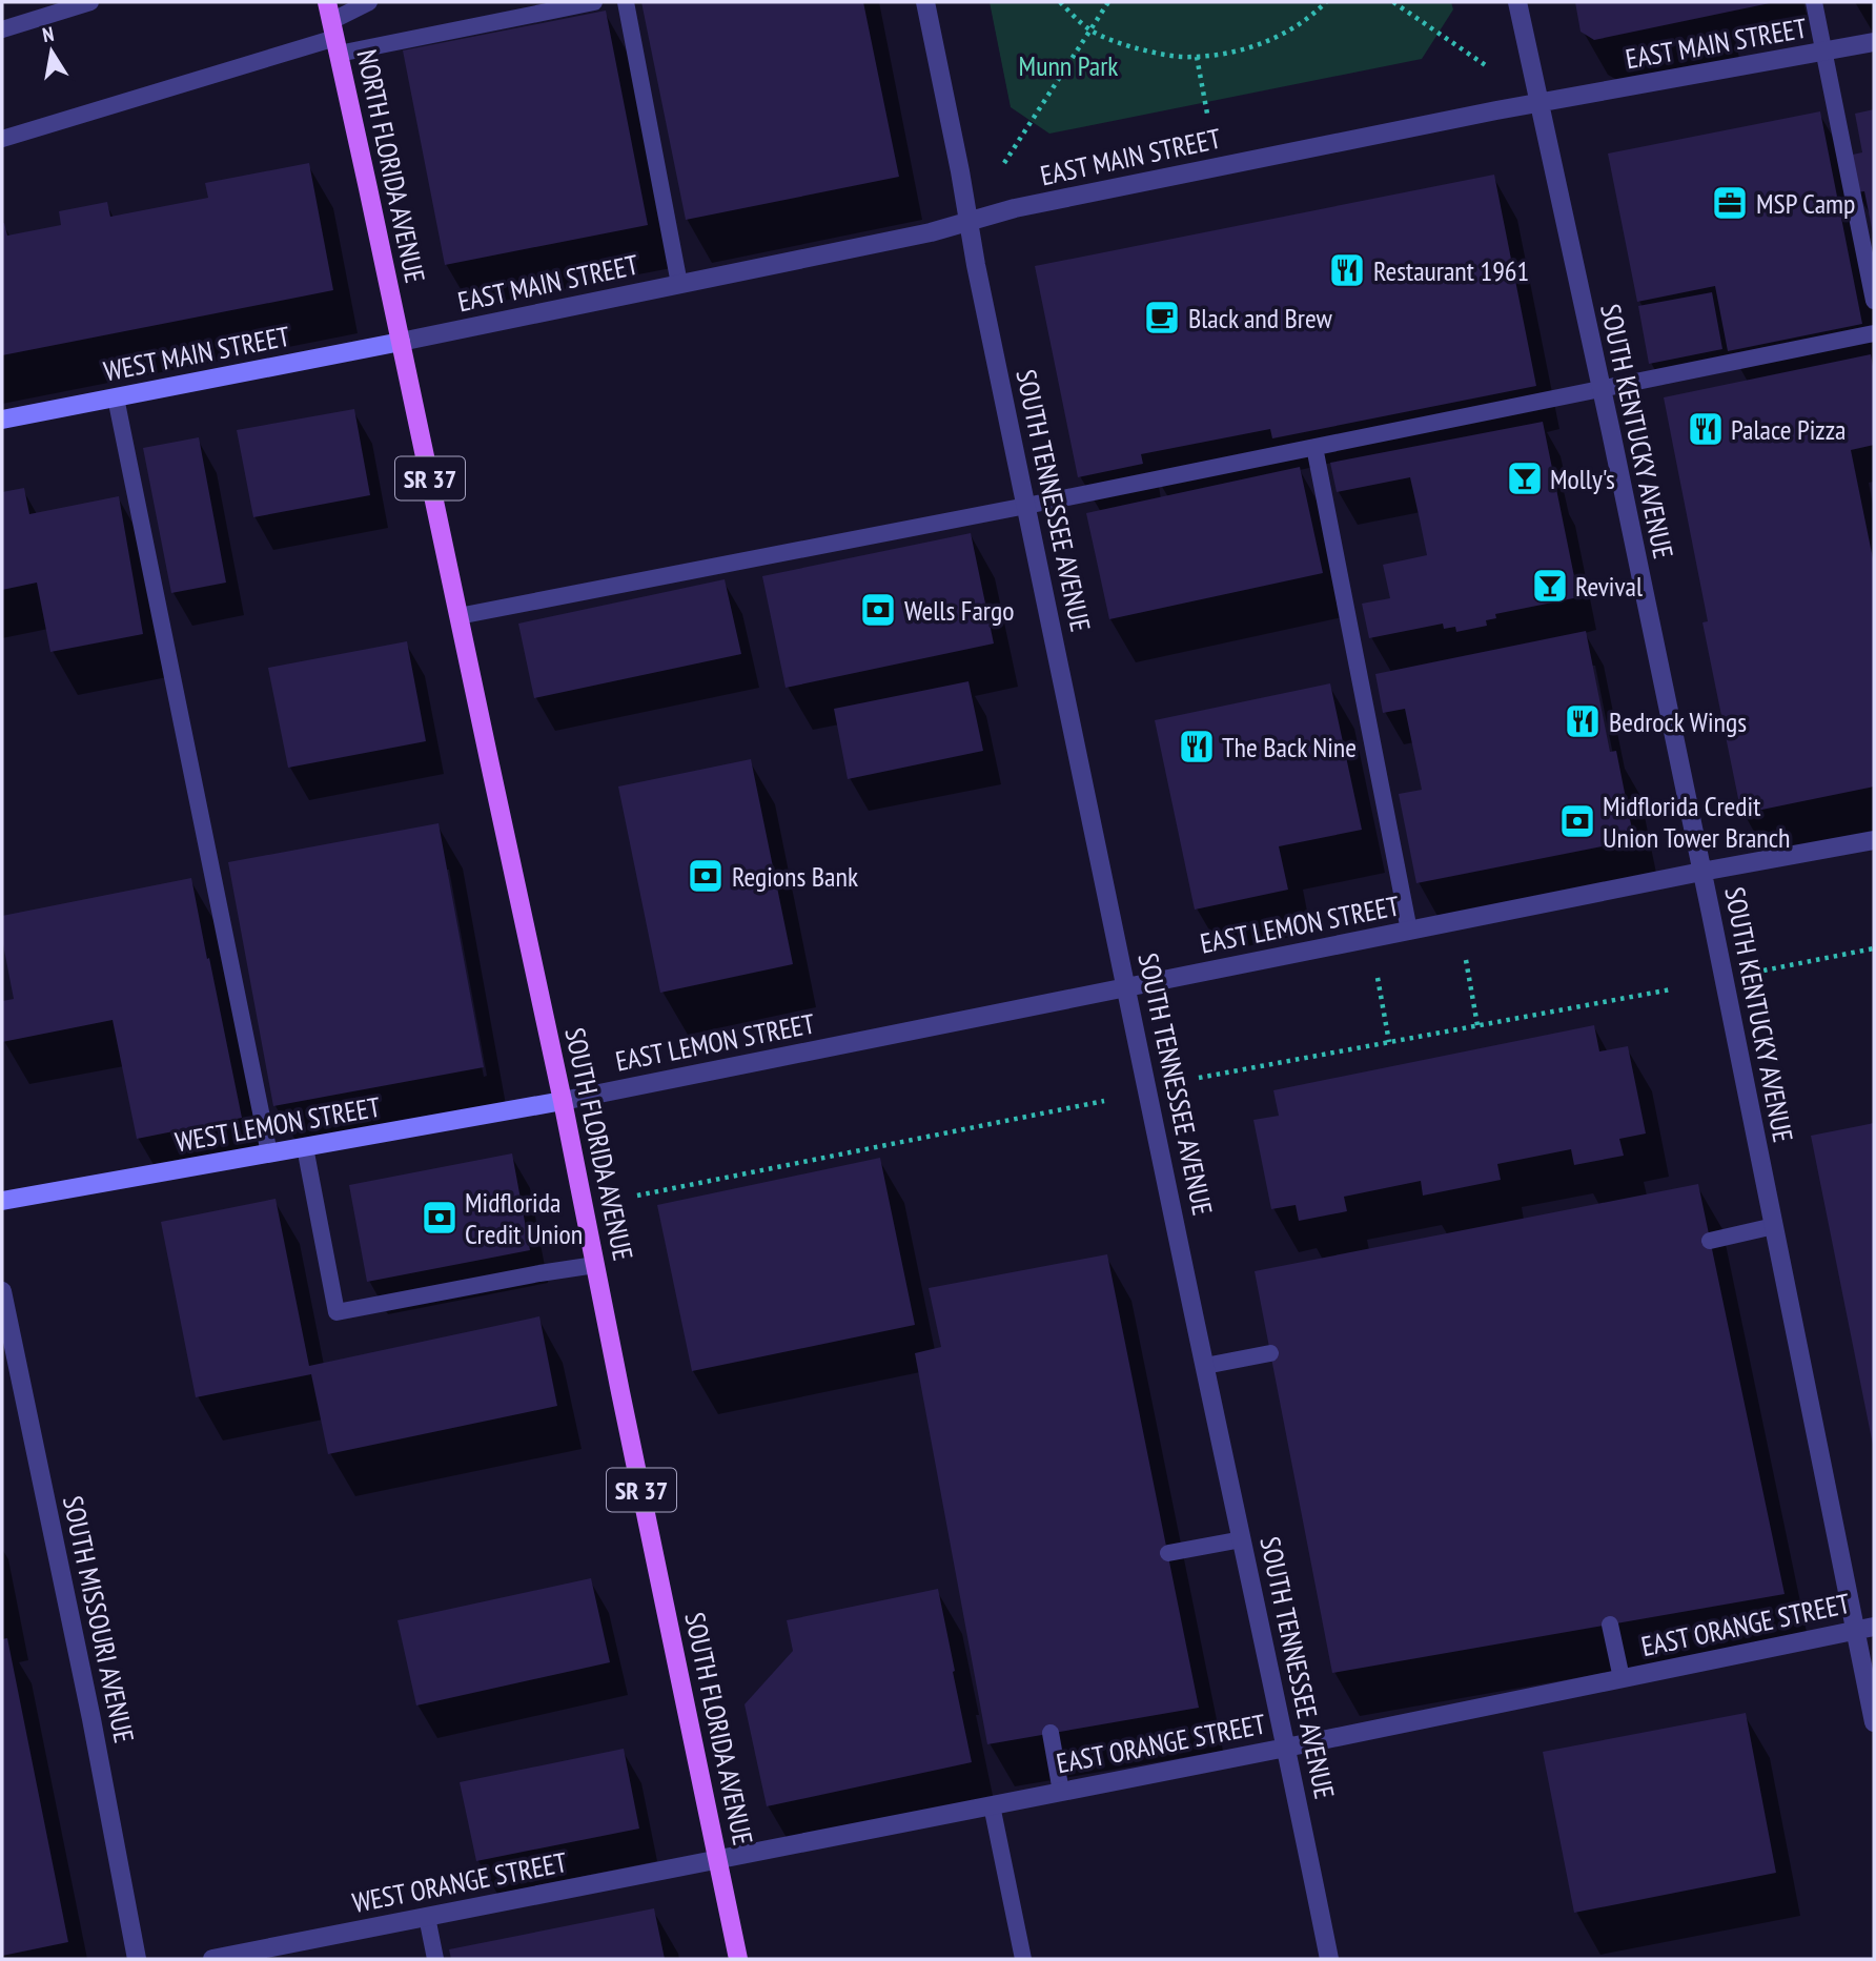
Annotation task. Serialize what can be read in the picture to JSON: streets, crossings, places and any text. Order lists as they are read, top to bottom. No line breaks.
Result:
{"streets":{"main road":["NORTH FLORIDA AVENUE","WEST MAIN STREET","SR 37","WEST LEMON STREET","SOUTH FLORIDA AVENUE"],"street":["EAST MAIN STREET","SOUTH KENTUCKY AVENUE","SOUTH TENNESSEE AVENUE","EAST LEMON STREET","SOUTH MISSOURI AVENUE","EAST ORANGE STREET","WEST ORANGE STREET"]},"crossings":[["EAST MAIN STREET","NORTH FLORIDA AVENUE"],["EAST MAIN STREET","WEST MAIN STREET"],["EAST MAIN STREET","SOUTH KENTUCKY AVENUE"],["EAST MAIN STREET","SOUTH TENNESSEE AVENUE"],["EAST MAIN STREET","SOUTH FLORIDA AVENUE"],["NORTH FLORIDA AVENUE","WEST MAIN STREET"],["NORTH FLORIDA AVENUE","SOUTH FLORIDA AVENUE"],["WEST MAIN STREET","SOUTH FLORIDA AVENUE"],["SOUTH KENTUCKY AVENUE","EAST LEMON STREET"],["SOUTH KENTUCKY AVENUE","EAST ORANGE STREET"],["SOUTH TENNESSEE AVENUE","EAST LEMON STREET"],["SOUTH TENNESSEE AVENUE","EAST ORANGE STREET"],["EAST LEMON STREET","WEST LEMON STREET"],["EAST LEMON STREET","SOUTH FLORIDA AVENUE"],["WEST LEMON STREET","SOUTH FLORIDA AVENUE"],["SOUTH FLORIDA AVENUE","EAST ORANGE STREET"],["SOUTH FLORIDA AVENUE","WEST ORANGE STREET"],["EAST ORANGE STREET","WEST ORANGE STREET"]],"parks":["Munn Park"],"places":{"office":["MSP Camp"],"restaurant":["Restaurant 1961","Palace Pizza","Bedrock Wings","The Back Nine"],"cafe":["Black and Brew"],"bar":["Molly's","Revival"],"bank":["Wells Fargo","Midflorida Credit Union Tower Branch","Regions Bank","Midflorida Credit Union"]},"north":"top"}
